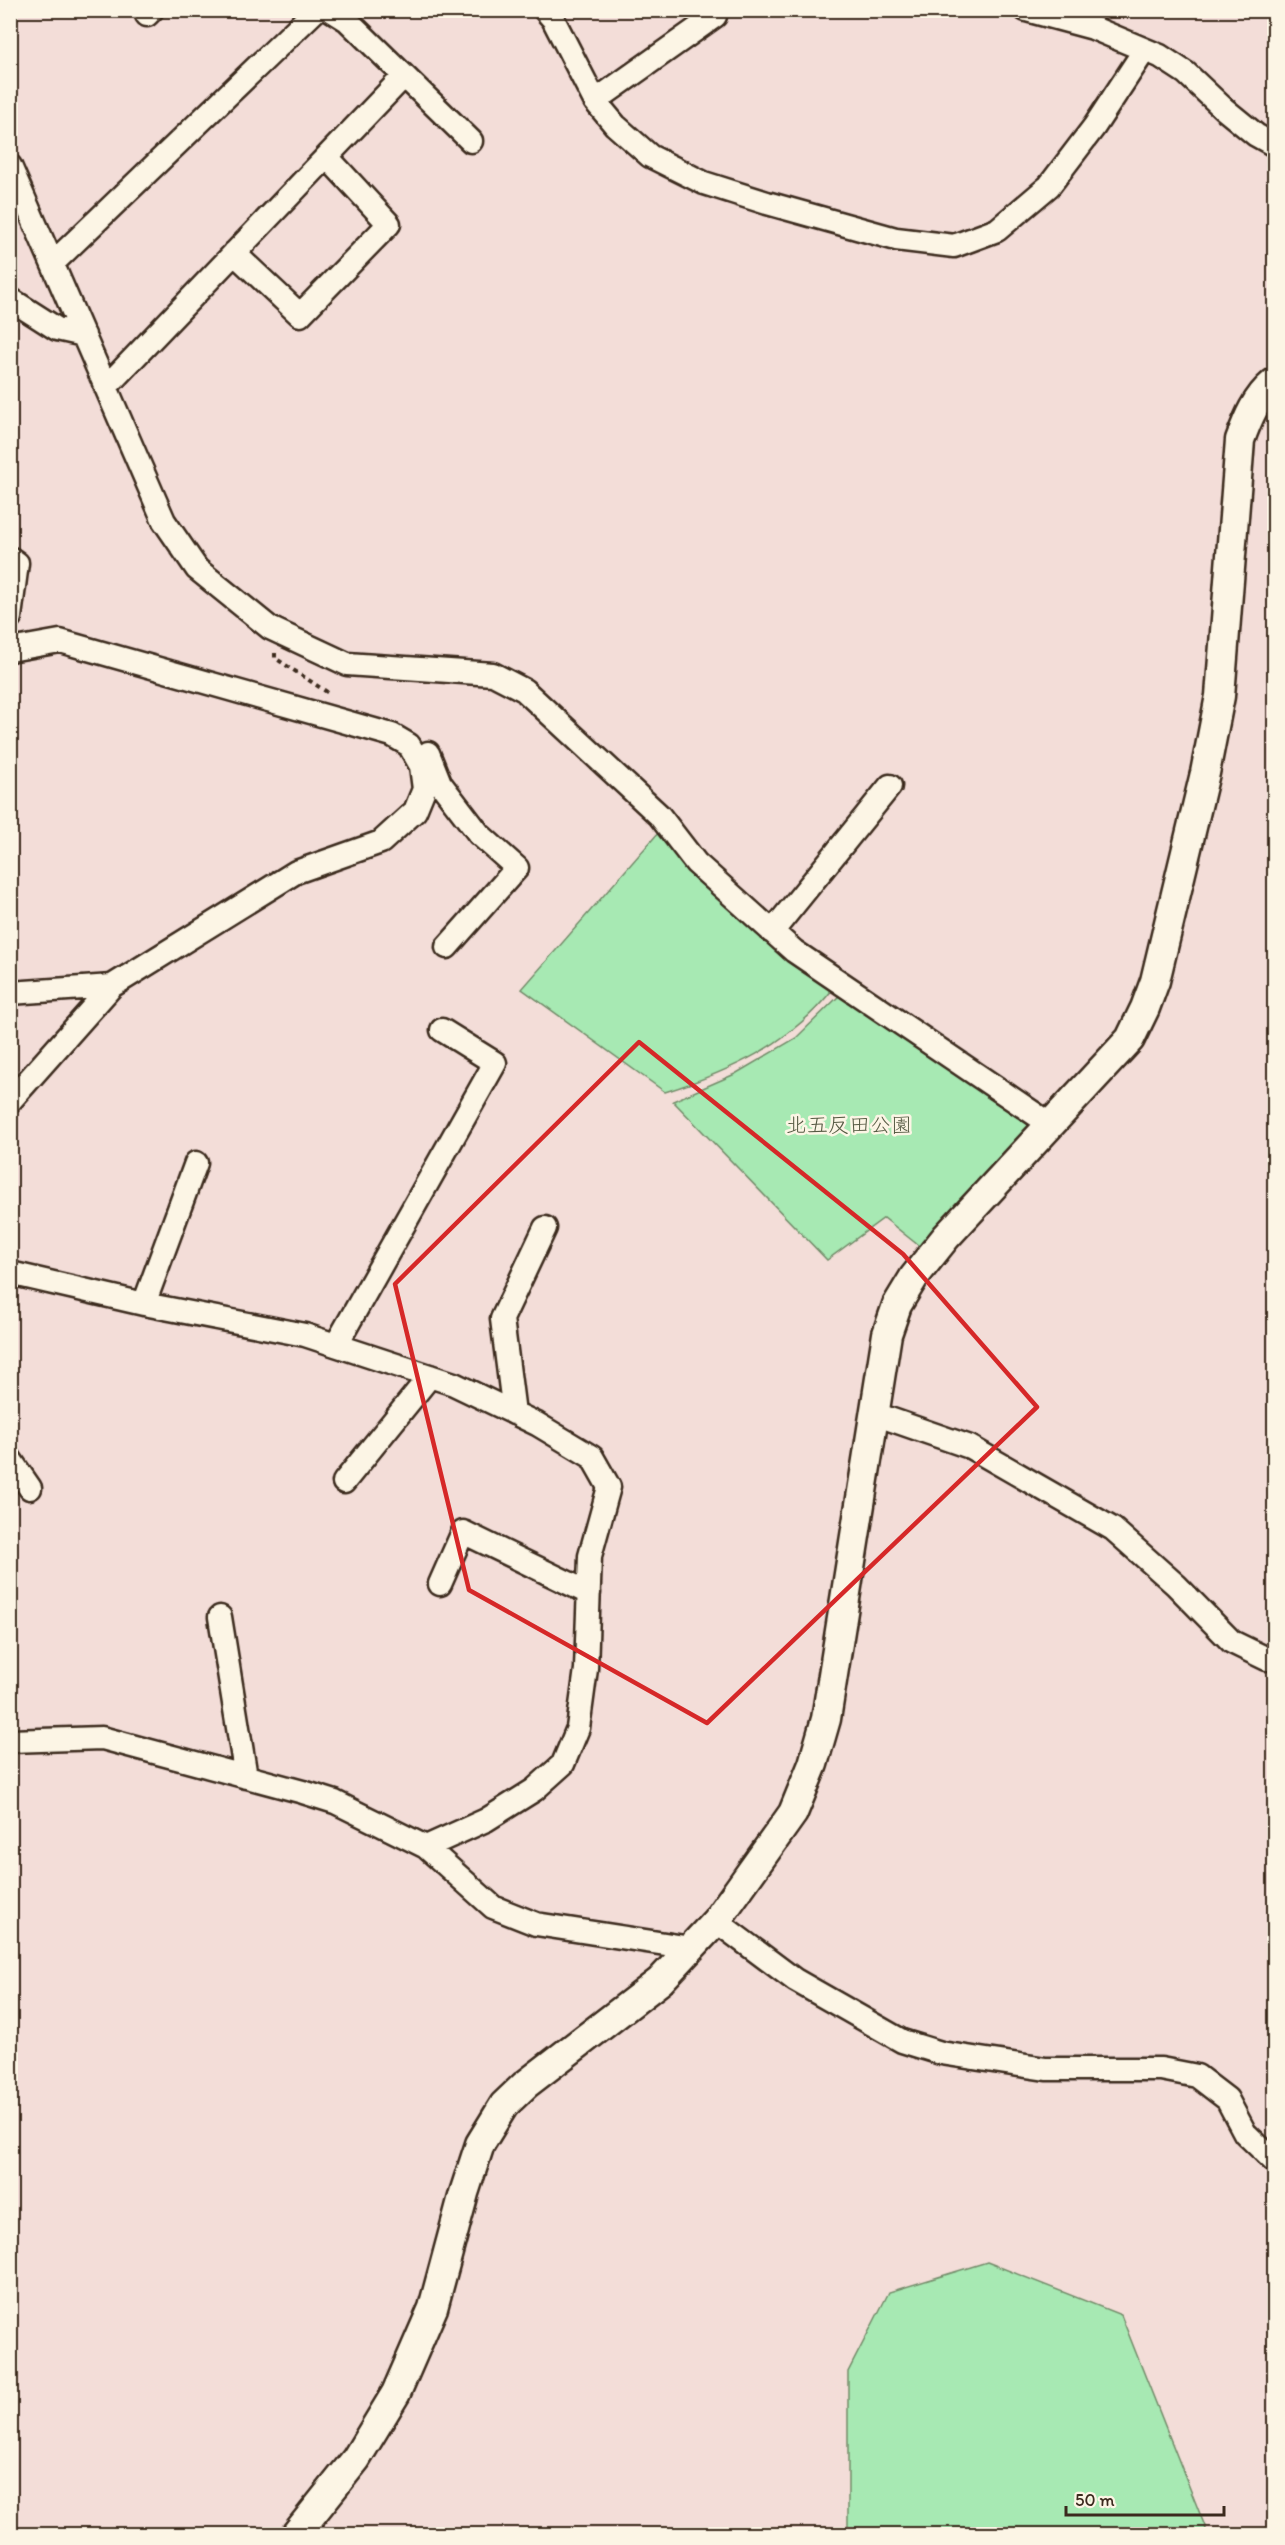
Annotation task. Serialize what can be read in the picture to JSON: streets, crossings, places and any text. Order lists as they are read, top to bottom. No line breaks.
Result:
{"parks":["北五反田公園"],"scale_bar":"50 m"}
